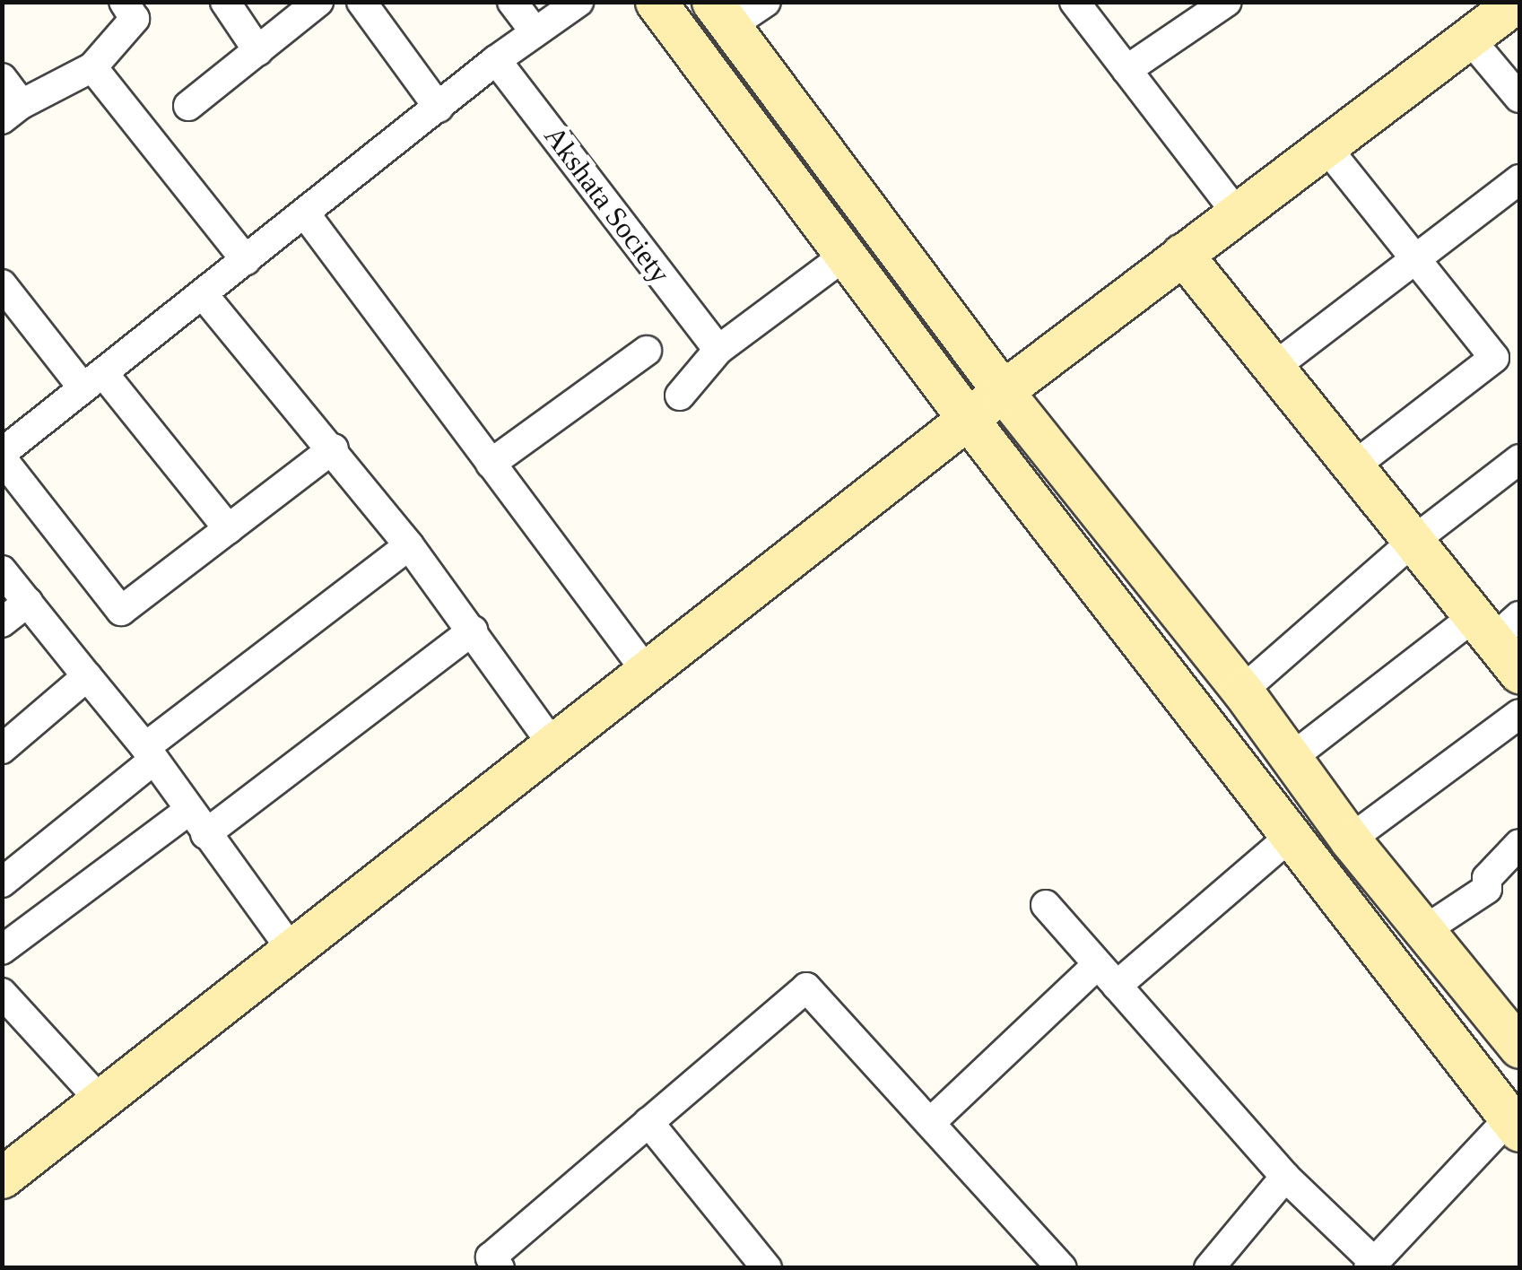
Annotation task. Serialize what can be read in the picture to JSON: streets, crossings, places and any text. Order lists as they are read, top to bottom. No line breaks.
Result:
{"streets":{"street":["Akshata Society"]}}
